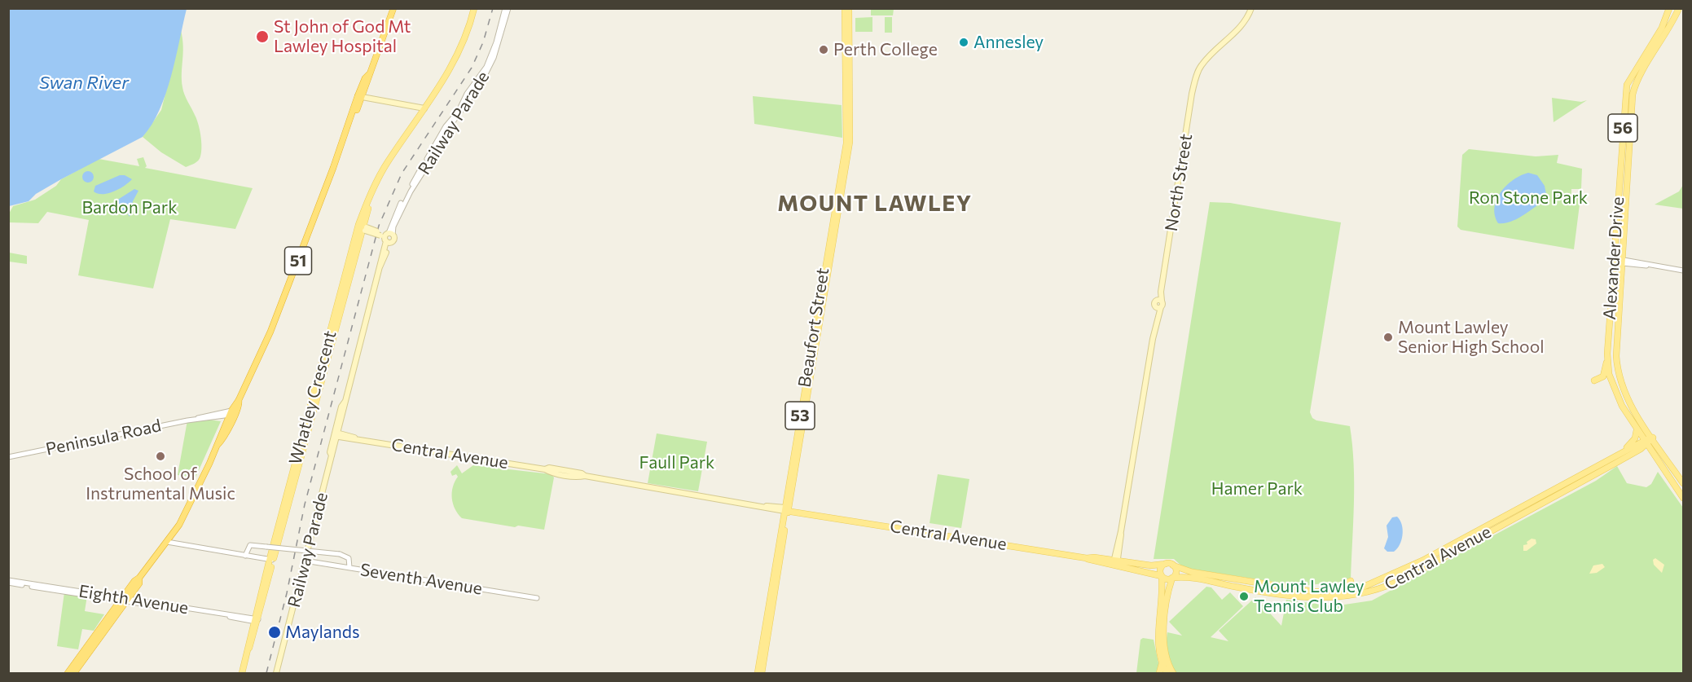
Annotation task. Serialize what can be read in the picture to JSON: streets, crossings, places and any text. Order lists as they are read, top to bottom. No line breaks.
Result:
{"streets":{"highway":["51"],"main road":["Railway Parade","56","North Street","Alexander Drive","Beaufort Street","Whatley Crescent","53","Central Avenue"],"street":["Peninsula Road","Seventh Avenue","Eighth Avenue"]},"crossings":[["Railway Parade","Central Avenue"],["Railway Parade","Seventh Avenue"],["North Street","Central Avenue"],["Alexander Drive","Central Avenue"],["51","Peninsula Road"],["51","Eighth Avenue"],["Beaufort Street","Central Avenue"],["Whatley Crescent","Eighth Avenue"]],"districts":["MOUNT LAWLEY"],"water":["Swan River"],"parks":["Ron Stone Park","Bardon Park","Faull Park","Hamer Park"],"places":["St John of God Mt Lawley Hospital","Annesley","Perth College","Mount Lawley Senior High School","School of Instrumental Music","Mount Lawley Tennis Club","Maylands"]}
